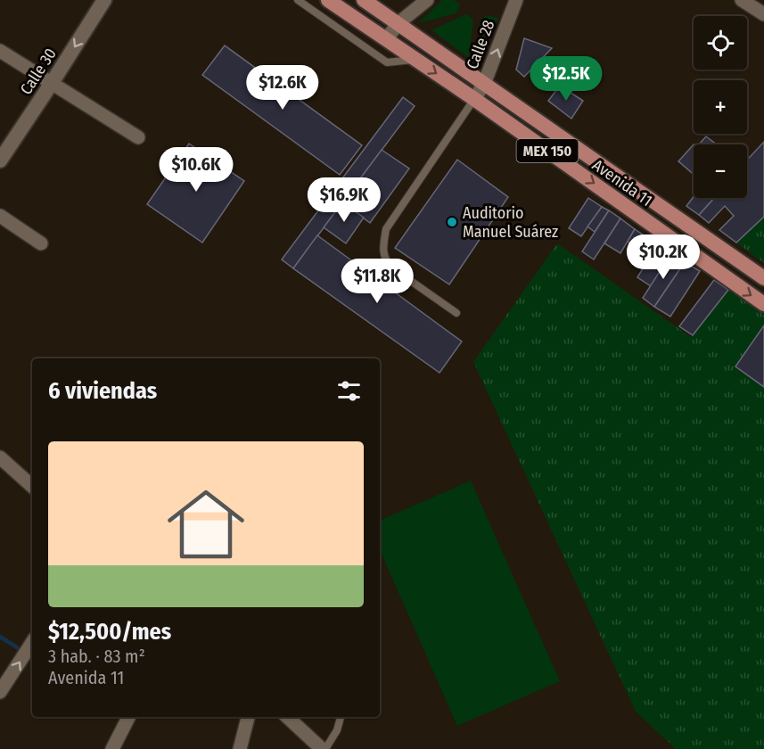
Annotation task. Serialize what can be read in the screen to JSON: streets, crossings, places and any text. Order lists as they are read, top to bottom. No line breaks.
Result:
{"streets":{"main road":["MEX 150","Avenida 11"],"street":["Calle 28","Calle 30"]},"crossings":[["Calle 28","Avenida 11"]],"one_way":["Calle 28","Calle 30"],"places":["Auditorio Manuel Suárez"],"page":{"map_buttons":["+","−"],"price":["$12.5K","$12.6K","$10.6K","$16.9K","$10.2K","$11.8K"],"heading":"6 viviendas","list":[{"name":"$12,500/mes","note":"3 hab. · 83 m² · Avenida 11"}]}}
